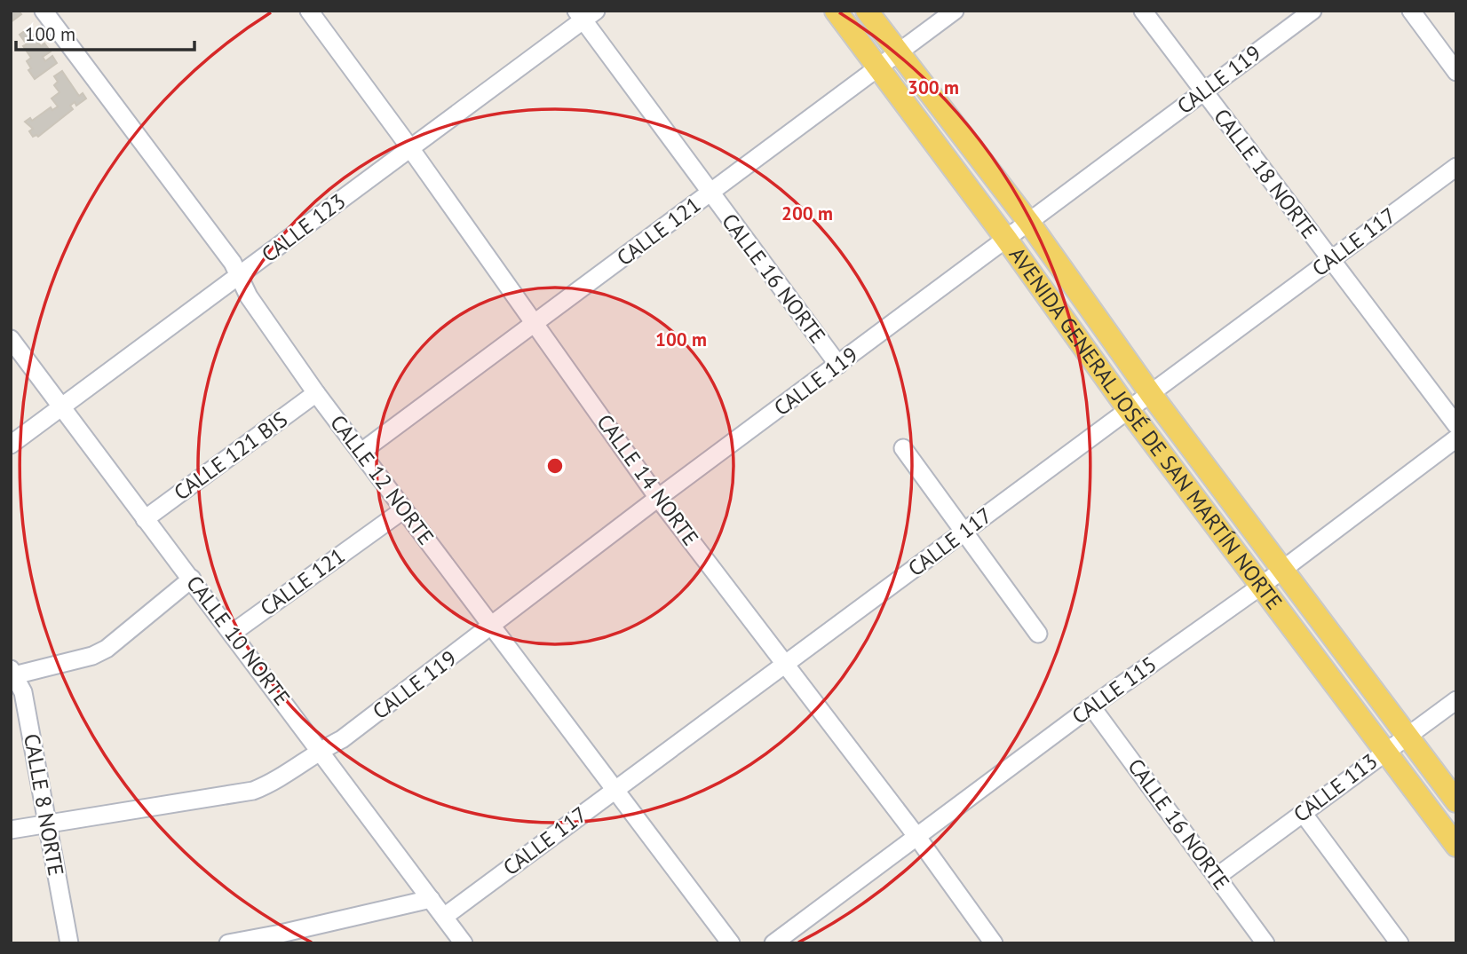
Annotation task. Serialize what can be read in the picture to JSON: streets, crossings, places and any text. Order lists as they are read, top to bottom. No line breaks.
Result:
{"streets":{"main road":["AVENIDA GENERAL JOSÉ DE SAN MARTÍN NORTE"],"street":["CALLE 119","CALLE 18 NORTE","CALLE 123","CALLE 121","CALLE 117","CALLE 16 NORTE","CALLE 121 BIS","CALLE 12 NORTE","CALLE 14 NORTE","CALLE 10 NORTE","CALLE 115","CALLE 113","CALLE 8 NORTE"]},"crossings":[["CALLE 119","CALLE 18 NORTE"],["CALLE 119","CALLE 16 NORTE"],["CALLE 119","AVENIDA GENERAL JOSÉ DE SAN MARTÍN NORTE"],["CALLE 119","CALLE 12 NORTE"],["CALLE 119","CALLE 14 NORTE"],["CALLE 119","CALLE 10 NORTE"],["CALLE 119","CALLE 8 NORTE"],["CALLE 18 NORTE","CALLE 117"],["CALLE 123","CALLE 16 NORTE"],["CALLE 123","CALLE 12 NORTE"],["CALLE 123","CALLE 14 NORTE"],["CALLE 123","CALLE 10 NORTE"],["CALLE 121","CALLE 16 NORTE"],["CALLE 121","AVENIDA GENERAL JOSÉ DE SAN MARTÍN NORTE"],["CALLE 121","CALLE 12 NORTE"],["CALLE 121","CALLE 14 NORTE"],["CALLE 121","CALLE 10 NORTE"],["CALLE 117","AVENIDA GENERAL JOSÉ DE SAN MARTÍN NORTE"],["CALLE 117","CALLE 12 NORTE"],["CALLE 117","CALLE 14 NORTE"],["CALLE 117","CALLE 10 NORTE"],["CALLE 16 NORTE","CALLE 115"],["CALLE 16 NORTE","CALLE 113"],["AVENIDA GENERAL JOSÉ DE SAN MARTÍN NORTE","CALLE 115"],["AVENIDA GENERAL JOSÉ DE SAN MARTÍN NORTE","CALLE 113"],["CALLE 121 BIS","CALLE 12 NORTE"],["CALLE 121 BIS","CALLE 10 NORTE"],["CALLE 14 NORTE","CALLE 115"]],"scale_bar":"100 m","rings":["300 m","200 m","100 m"]}
